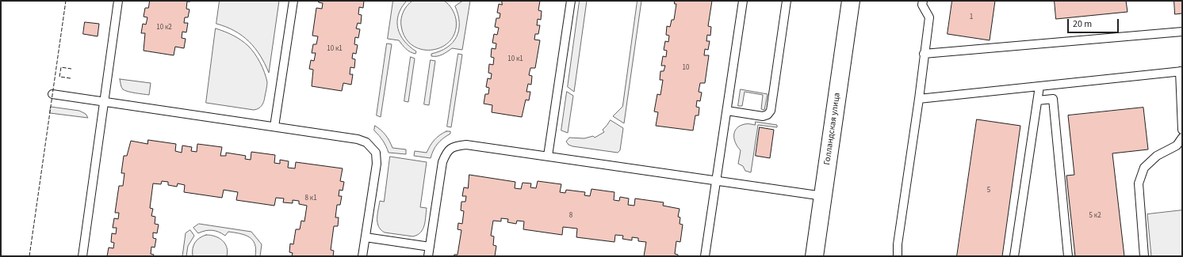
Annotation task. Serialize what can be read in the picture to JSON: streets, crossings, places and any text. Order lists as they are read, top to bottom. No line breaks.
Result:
{"streets":{"street":["Голландская улица"]},"house_numbers":["1","10 к2","10 к1","10 к1","10","5","8 к1","8","5 к2"],"scale_bar":"20 m"}
